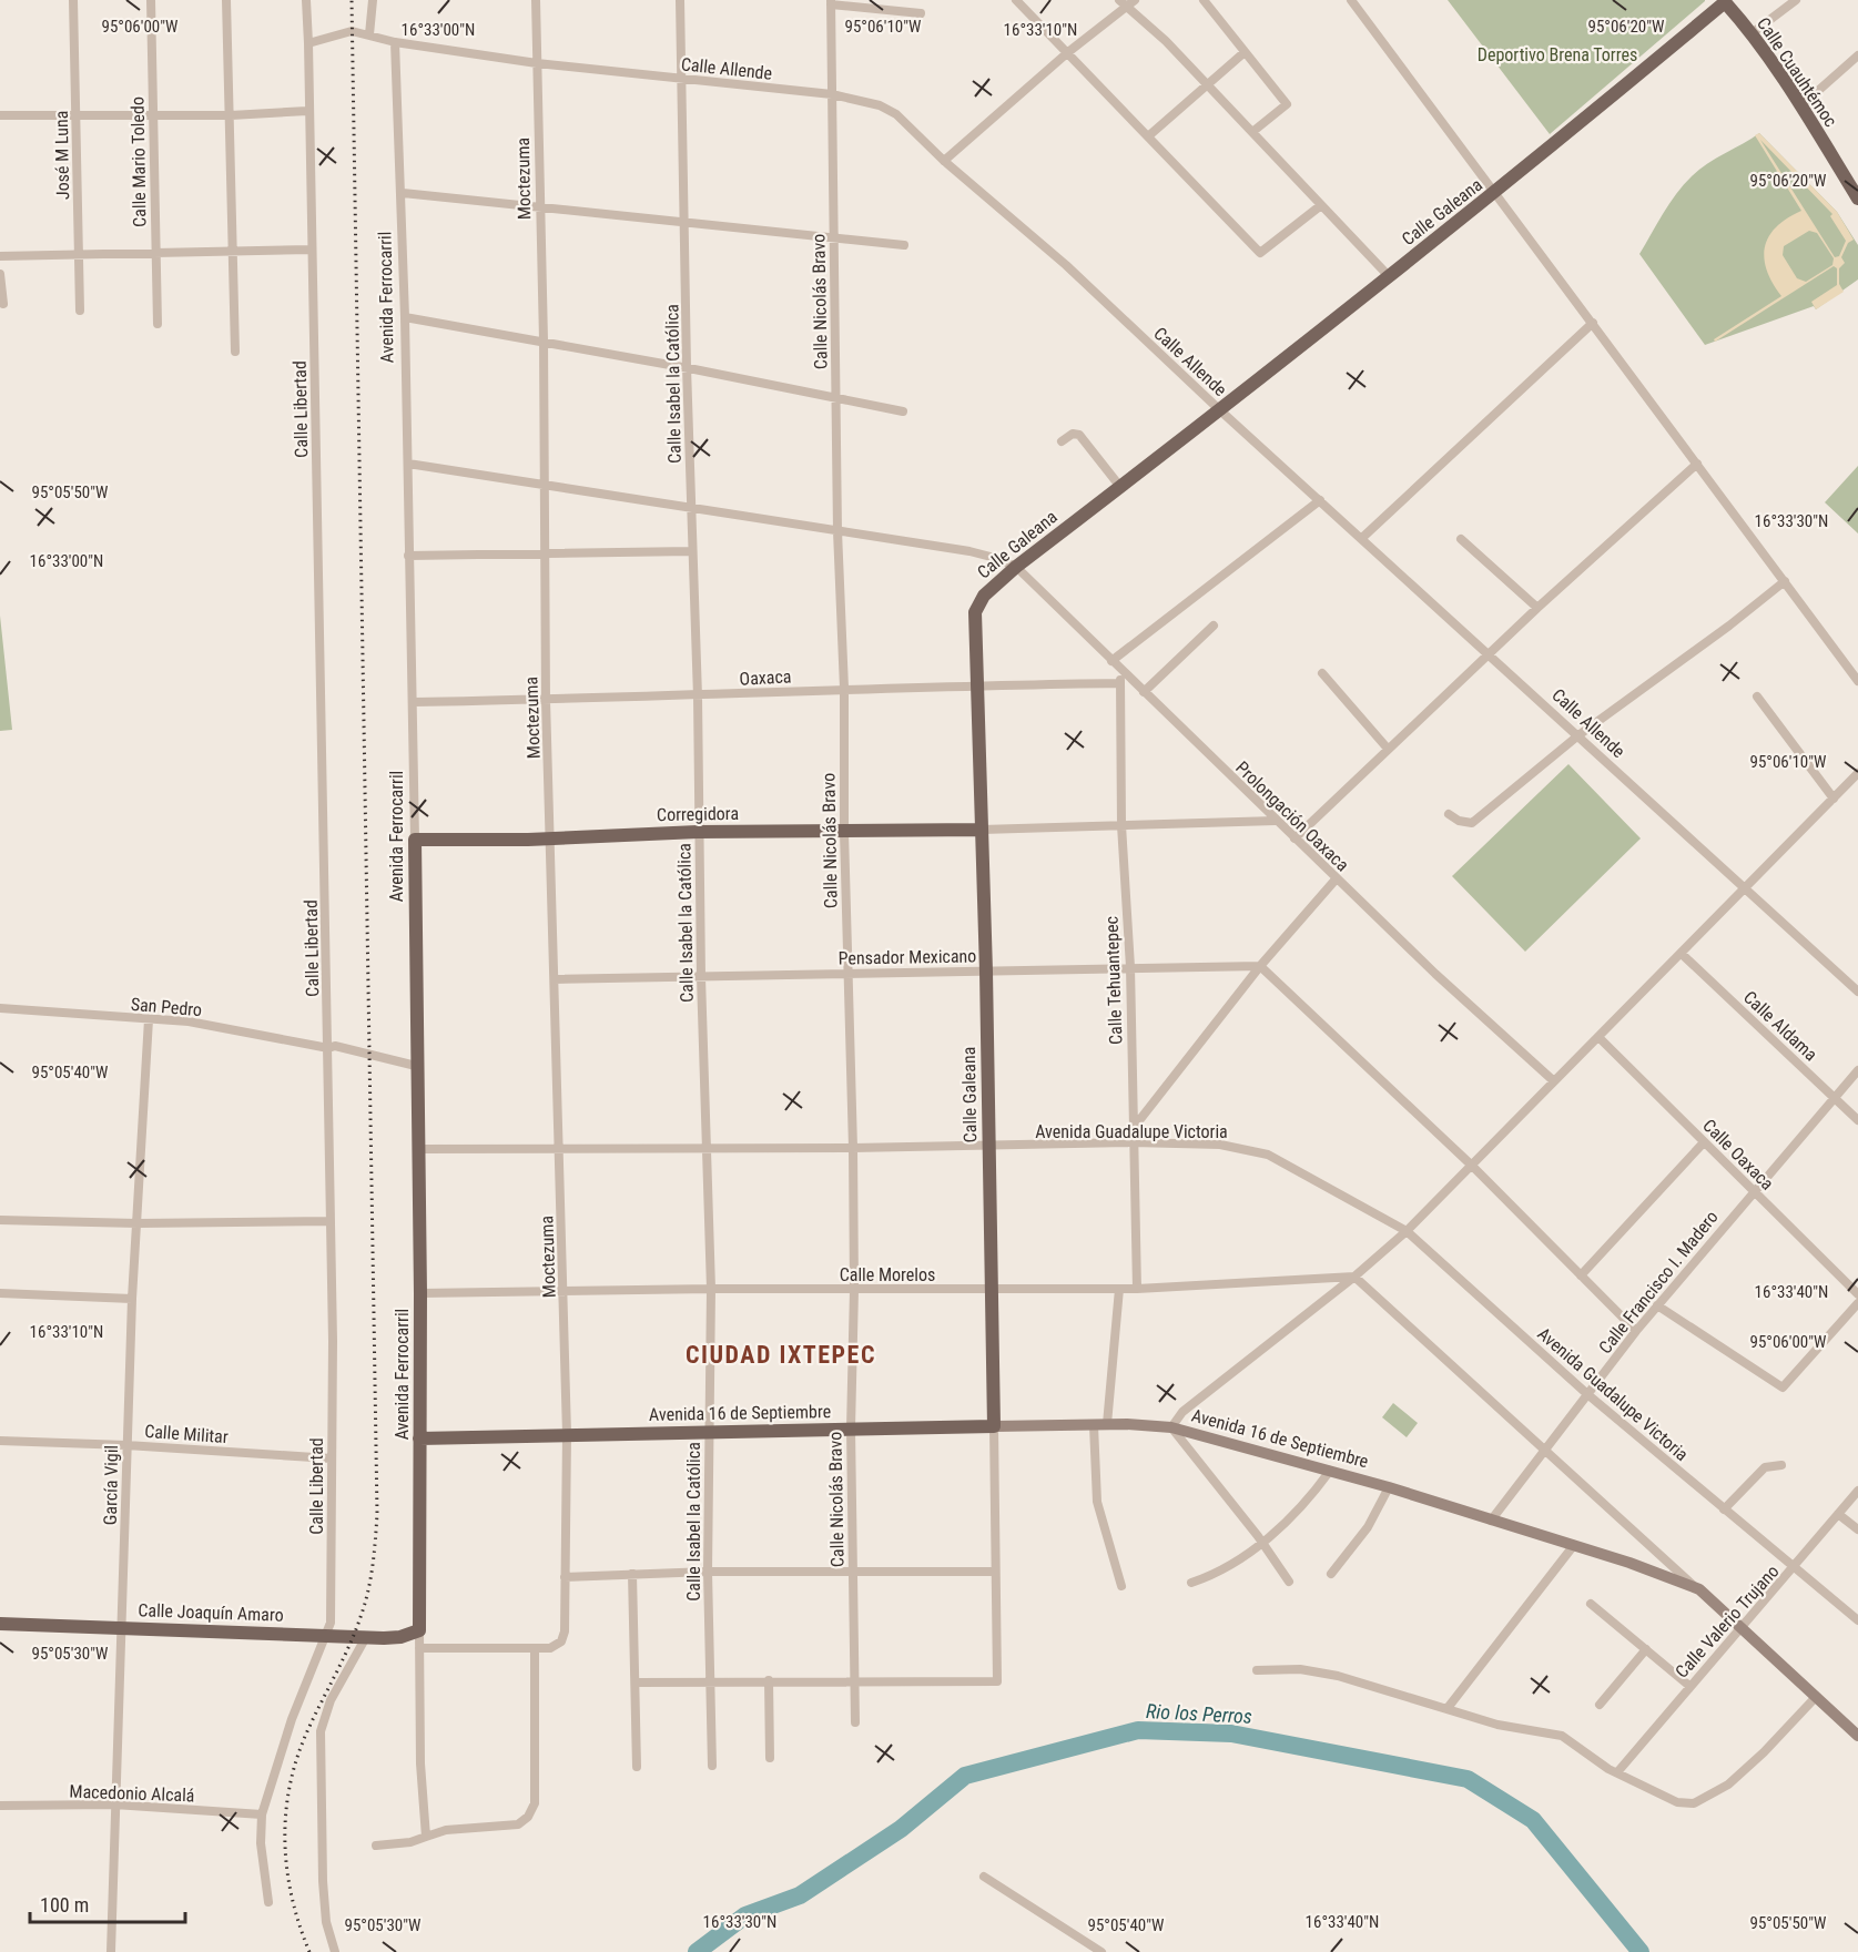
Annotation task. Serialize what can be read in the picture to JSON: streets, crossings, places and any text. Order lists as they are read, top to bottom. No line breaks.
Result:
{"streets":{"main road":["Calle Cuauhtémoc","Calle Galeana","Avenida Ferrocarril","Corregidora","Avenida 16 de Septiembre","Calle Joaquín Amaro"],"street":["Calle Allende","José M Luna","Calle Mario Toledo","Moctezuma","Calle Nicolás Bravo","Calle Isabel la Católica","Calle Libertad","Oaxaca","Prolongación Oaxaca","Pensador Mexicano","Calle Tehuantepec","San Pedro","Calle Aldama","Avenida Guadalupe Victoria","Calle Oaxaca","Calle Morelos","Calle Francisco I. Madero","Calle Militar","García Vigil","Calle Valerio Trujano","Macedonio Alcalá"]},"crossings":[["Calle Allende","Moctezuma"],["Calle Allende","Calle Galeana"],["Calle Allende","Avenida Ferrocarril"],["Calle Allende","Calle Nicolás Bravo"],["Calle Allende","Calle Isabel la Católica"],["Calle Cuauhtémoc","Calle Galeana"],["Moctezuma","Oaxaca"],["Moctezuma","Corregidora"],["Moctezuma","Pensador Mexicano"],["Moctezuma","Avenida Guadalupe Victoria"],["Moctezuma","Calle Morelos"],["Moctezuma","Avenida 16 de Septiembre"],["Calle Galeana","Oaxaca"],["Calle Galeana","Corregidora"],["Calle Galeana","Prolongación Oaxaca"],["Calle Galeana","Pensador Mexicano"],["Calle Galeana","Avenida Guadalupe Victoria"],["Calle Galeana","Calle Morelos"],["Calle Galeana","Avenida 16 de Septiembre"],["Avenida Ferrocarril","Oaxaca"],["Avenida Ferrocarril","Corregidora"],["Avenida Ferrocarril","San Pedro"],["Avenida Ferrocarril","Avenida Guadalupe Victoria"],["Avenida Ferrocarril","Calle Morelos"],["Avenida Ferrocarril","Avenida 16 de Septiembre"],["Avenida Ferrocarril","Calle Joaquín Amaro"],["Calle Nicolás Bravo","Oaxaca"],["Calle Nicolás Bravo","Corregidora"],["Calle Nicolás Bravo","Pensador Mexicano"],["Calle Nicolás Bravo","Avenida Guadalupe Victoria"],["Calle Nicolás Bravo","Calle Morelos"],["Calle Nicolás Bravo","Avenida 16 de Septiembre"],["Calle Isabel la Católica","Oaxaca"],["Calle Isabel la Católica","Corregidora"],["Calle Isabel la Católica","Pensador Mexicano"],["Calle Isabel la Católica","Avenida Guadalupe Victoria"],["Calle Isabel la Católica","Calle Morelos"],["Calle Isabel la Católica","Avenida 16 de Septiembre"],["Calle Libertad","San Pedro"],["Calle Libertad","Calle Militar"],["Calle Libertad","Calle Joaquín Amaro"],["Calle Libertad","Macedonio Alcalá"],["Oaxaca","Calle Tehuantepec"],["Prolongación Oaxaca","Calle Tehuantepec"],["Pensador Mexicano","Calle Tehuantepec"],["Calle Tehuantepec","Avenida Guadalupe Victoria"],["Calle Tehuantepec","Calle Morelos"],["San Pedro","García Vigil"],["Calle Aldama","Calle Francisco I. Madero"],["Avenida Guadalupe Victoria","Calle Francisco I. Madero"],["Avenida Guadalupe Victoria","Calle Valerio Trujano"],["Calle Oaxaca","Calle Francisco I. Madero"],["Calle Francisco I. Madero","Avenida 16 de Septiembre"],["Avenida 16 de Septiembre","Calle Valerio Trujano"],["Calle Militar","García Vigil"],["García Vigil","Calle Joaquín Amaro"],["García Vigil","Macedonio Alcalá"]],"districts":["CIUDAD IXTEPEC"],"water":["Rio los Perros"],"parks":["Deportivo Brena Torres"],"scale_bar":"100 m","coordinates":["95°06'00\"W","95°06'10\"W","95°06'20\"W","16°33'00\"N","16°33'10\"N","95°05'50\"W","16°33'30\"N","95°05'40\"W","16°33'40\"N","95°05'30\"W"]}
